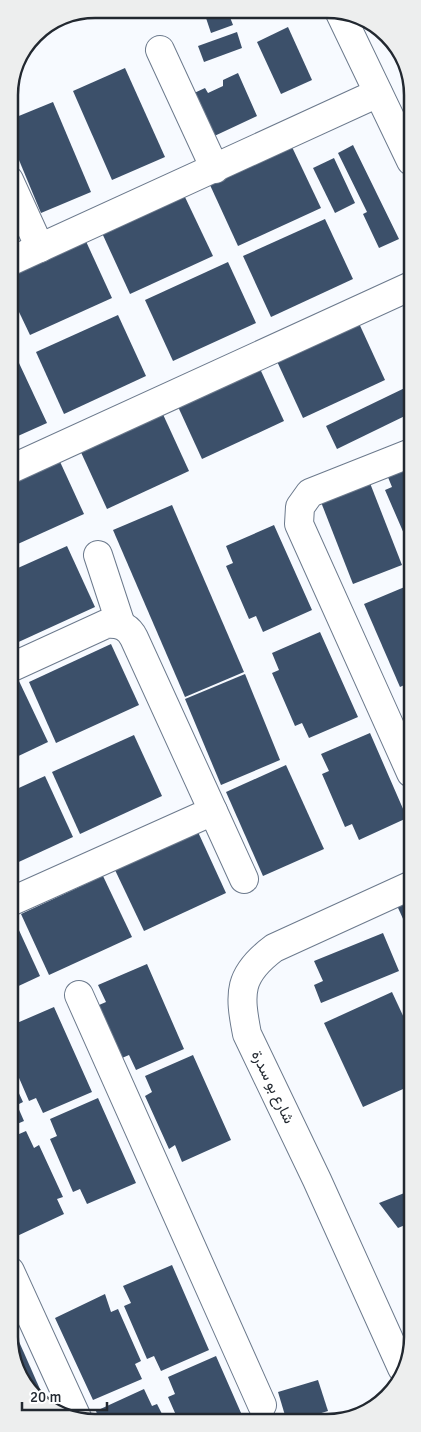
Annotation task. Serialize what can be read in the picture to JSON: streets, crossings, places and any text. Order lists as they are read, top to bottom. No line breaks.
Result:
{"streets":{"street":["شارع بو سدرة"]},"scale_bar":"20 m"}
